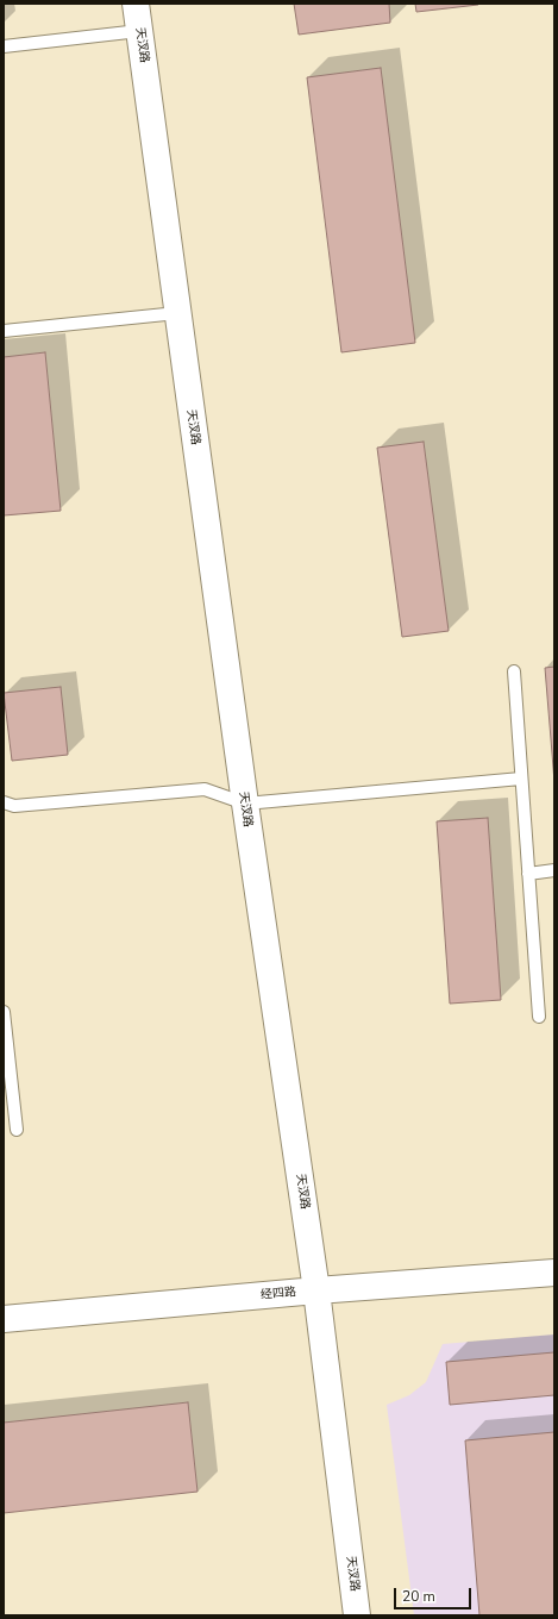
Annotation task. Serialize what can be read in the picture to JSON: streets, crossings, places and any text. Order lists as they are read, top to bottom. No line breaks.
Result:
{"streets":{"street":["天汊路","经四路"]},"crossings":[["天汊路","经四路"]],"scale_bar":"20 m"}
